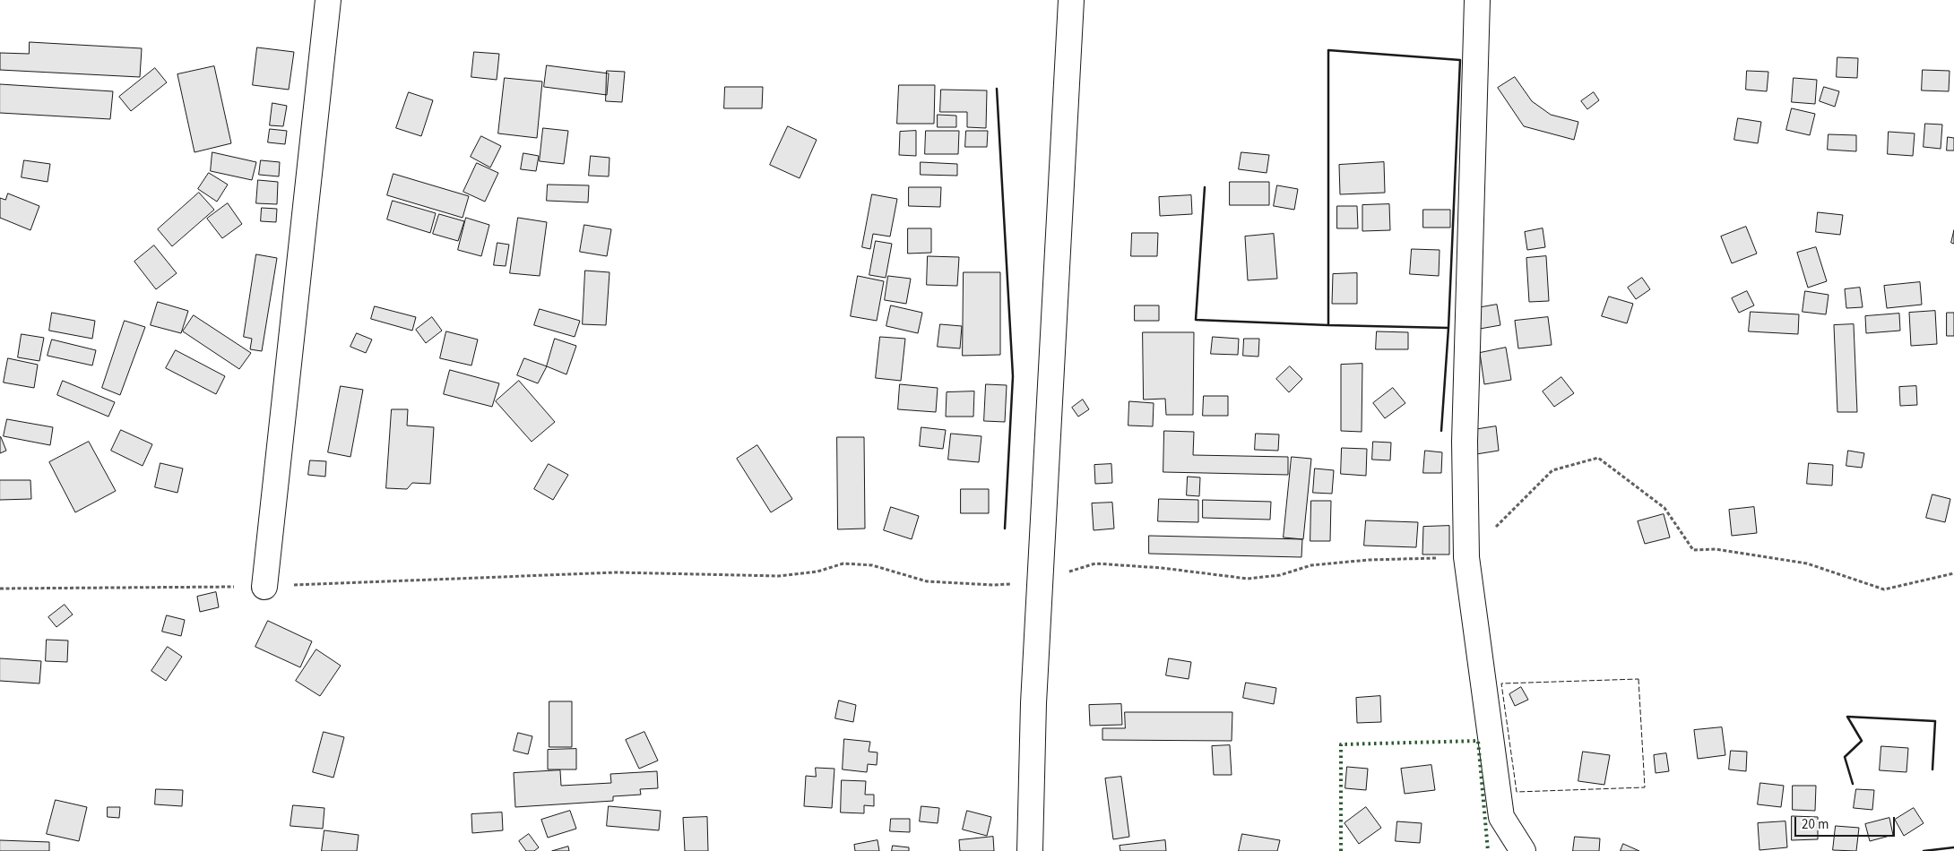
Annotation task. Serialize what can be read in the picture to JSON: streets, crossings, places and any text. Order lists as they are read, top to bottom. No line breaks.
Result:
{"scale_bar":"20 m"}
